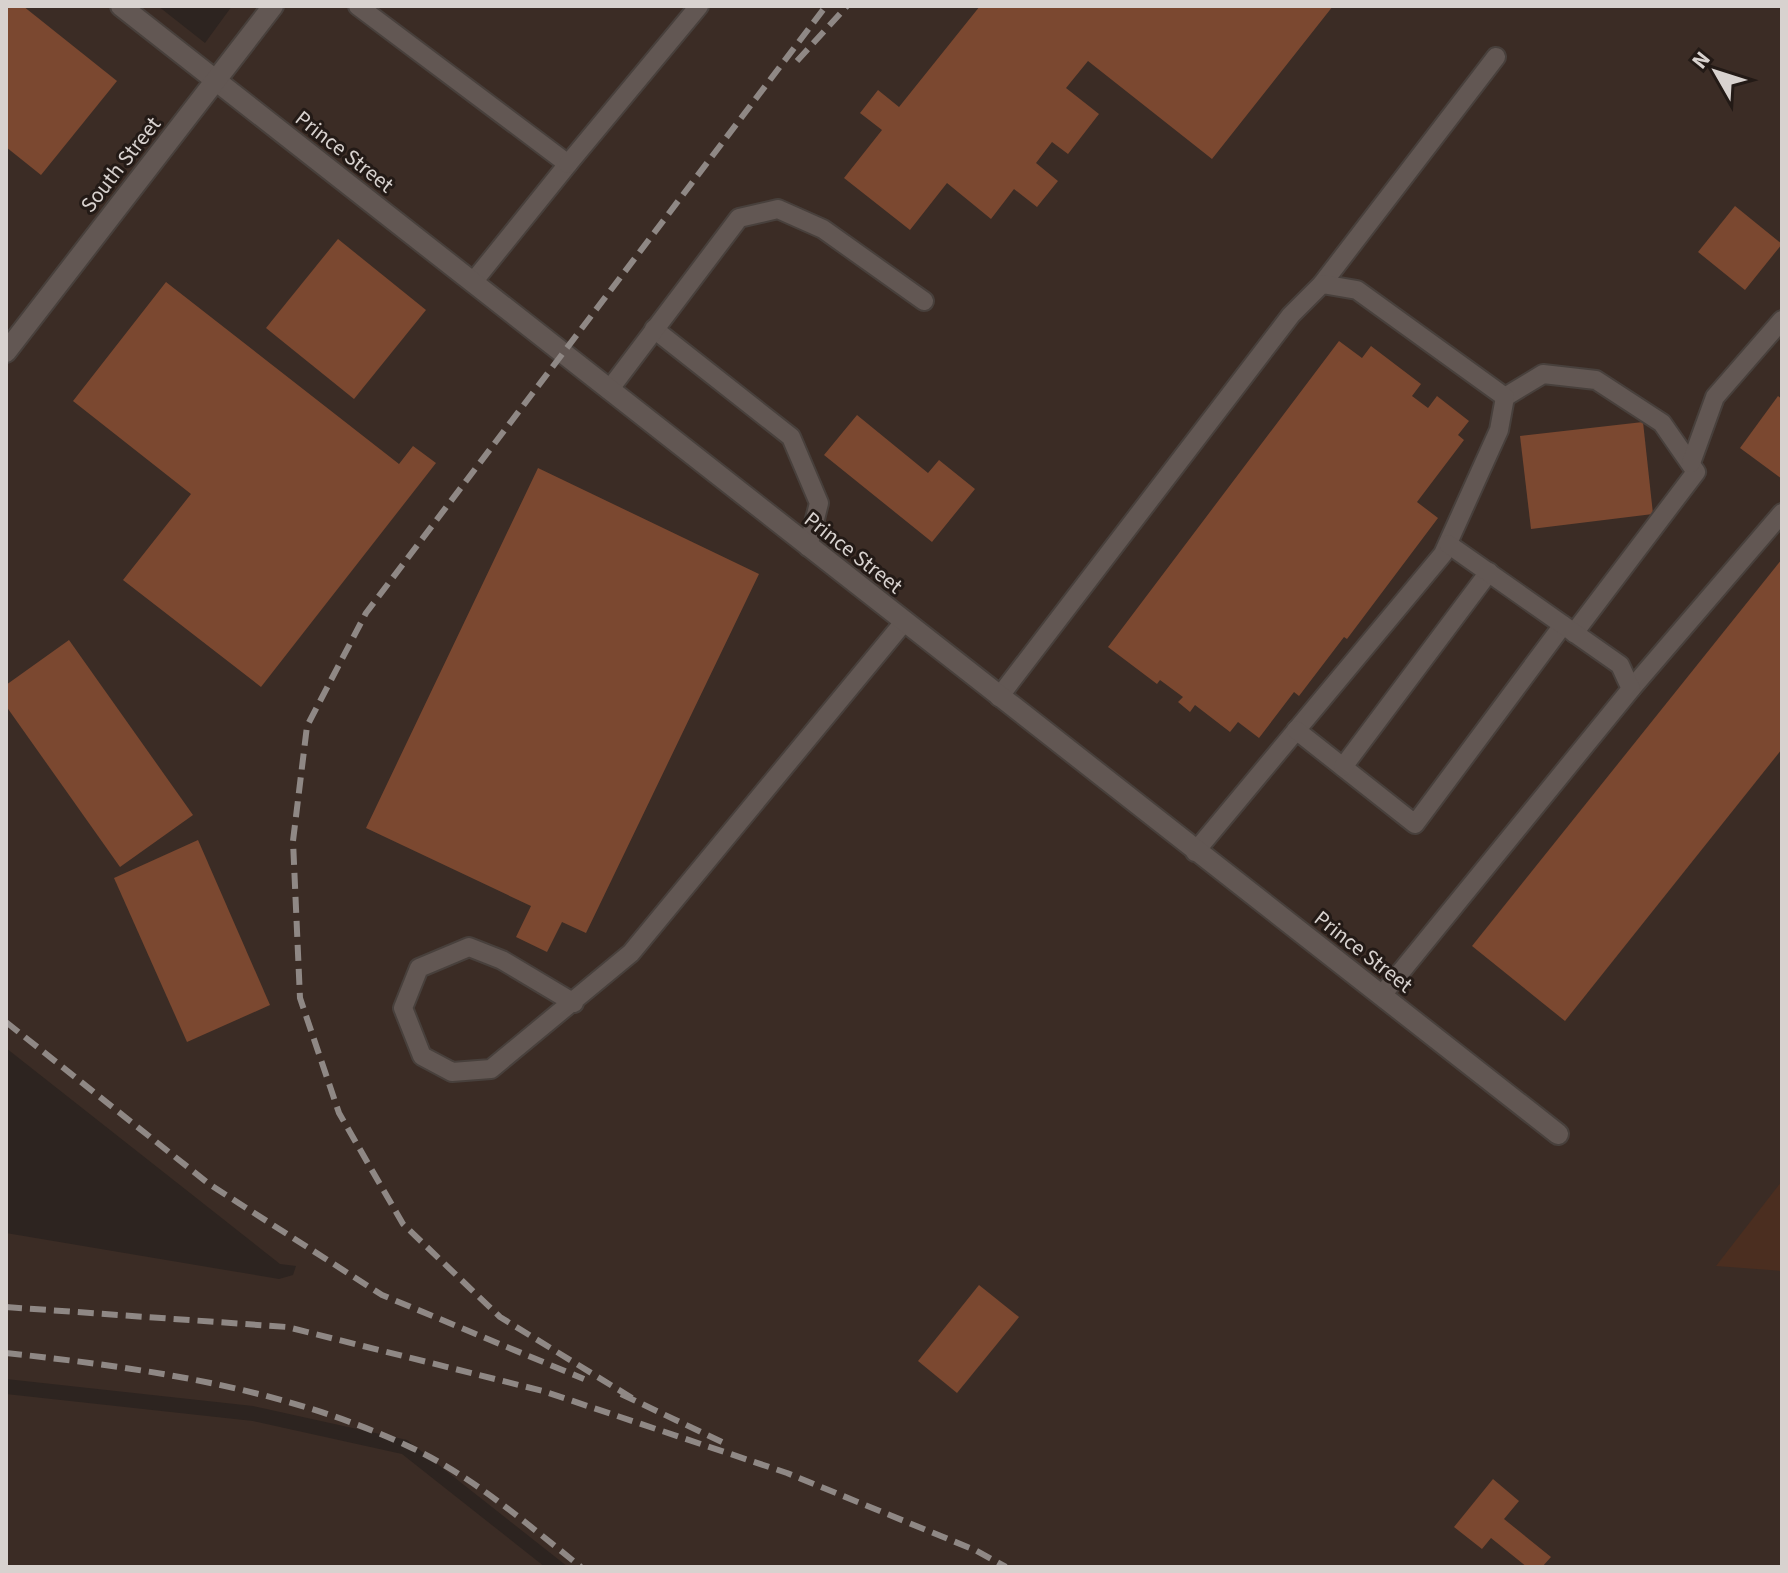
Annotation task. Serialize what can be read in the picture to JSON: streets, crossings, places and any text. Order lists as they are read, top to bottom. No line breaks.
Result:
{"streets":{"street":["Prince Street","South Street"]},"crossings":[["Prince Street","South Street"]],"north":"top left"}
